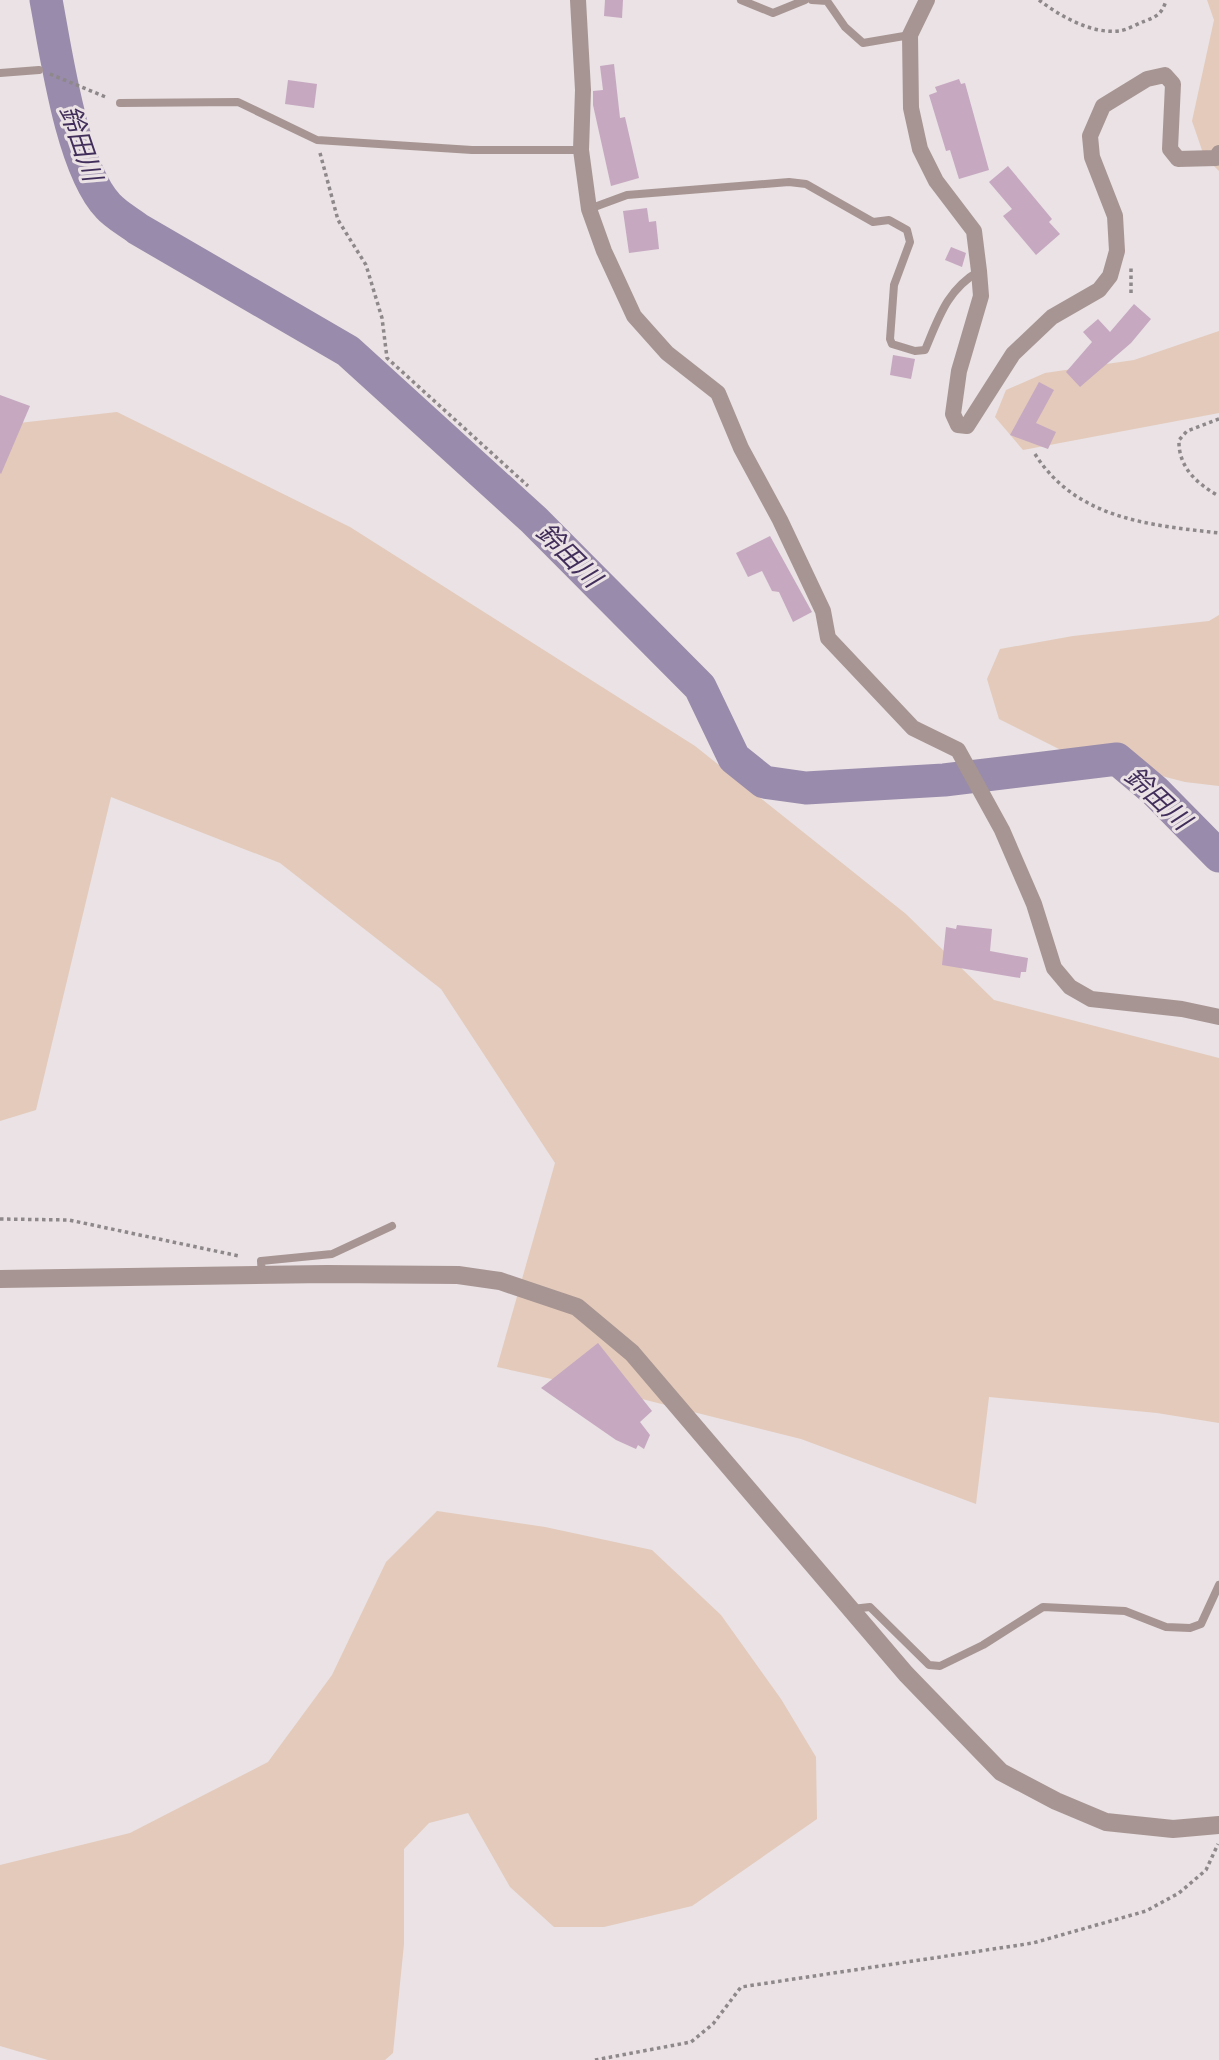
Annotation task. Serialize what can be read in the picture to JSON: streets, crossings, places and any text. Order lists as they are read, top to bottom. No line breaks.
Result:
{"water":["鈴田川"]}
